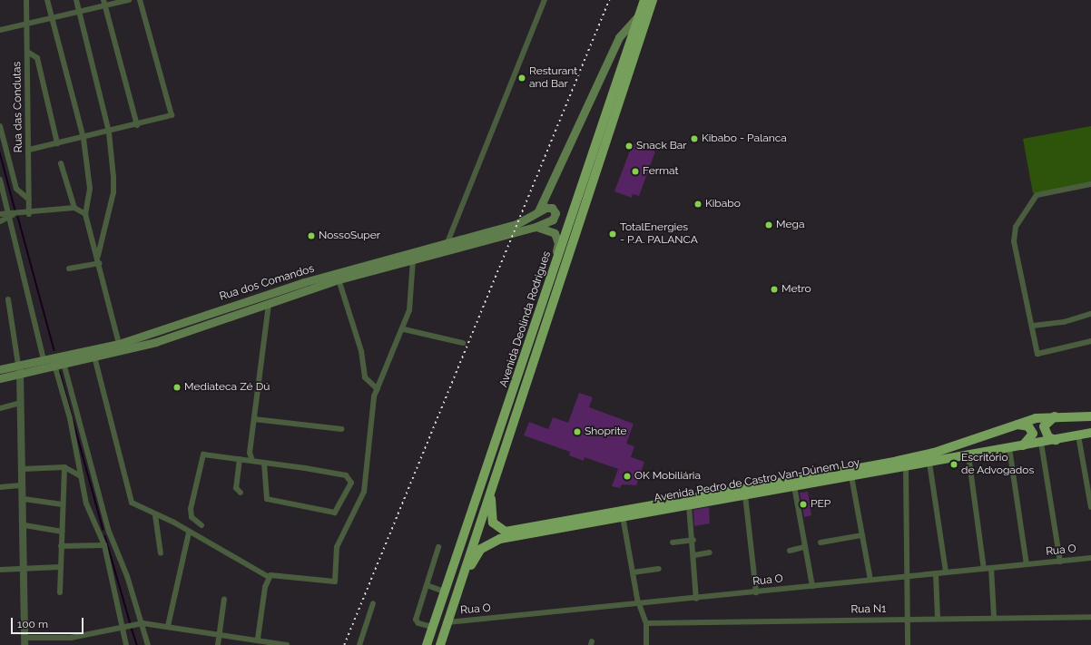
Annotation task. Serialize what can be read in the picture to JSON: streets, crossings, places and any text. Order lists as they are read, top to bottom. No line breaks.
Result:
{"streets":{"highway":["Avenida Deolinda Rodrigues","Avenida Pedro de Castro Van-Dúnem Loy"],"main road":["Rua dos Comandos"],"street":["Rua das Condutas","Rua O","Rua N1"]},"crossings":[["Avenida Deolinda Rodrigues","Avenida Pedro de Castro Van-Dúnem Loy"],["Avenida Deolinda Rodrigues","Rua O"]],"places":["Resturant and Bar","Kibabo - Palanca","Snack Bar","Fermat","Kibabo","Mega","TotalEnergies - P.A. PALANCA","NossoSuper","Metro","Mediateca Zé Dú","Shoprite","Escritório de Advogados","OK Mobiliária","PEP"],"scale_bar":"100 m"}
